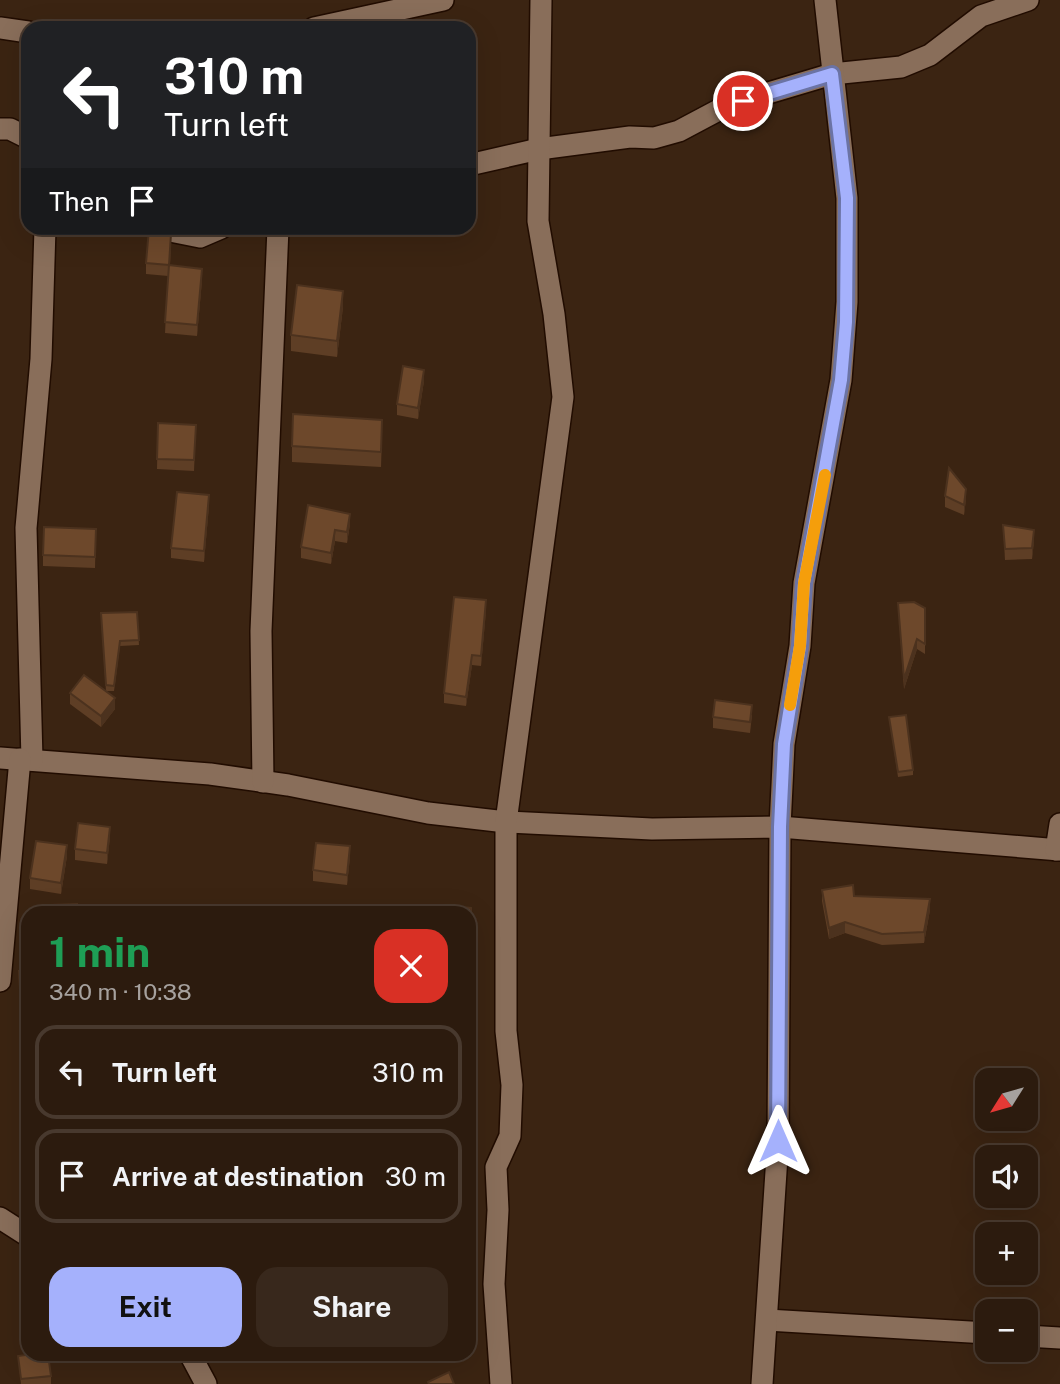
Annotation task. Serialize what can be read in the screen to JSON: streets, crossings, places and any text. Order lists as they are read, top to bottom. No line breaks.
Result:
{"north":"bottom left","page":{"turn":["310 m","Turn left"],"then":"Then","heading":["1 min","340 m · 10:38"],"list":[{"name":"Turn left","value":"310 m"},{"name":"Arrive at destination","value":"30 m"}],"map_buttons":["+","−"],"buttons":["Exit","Share"]}}
